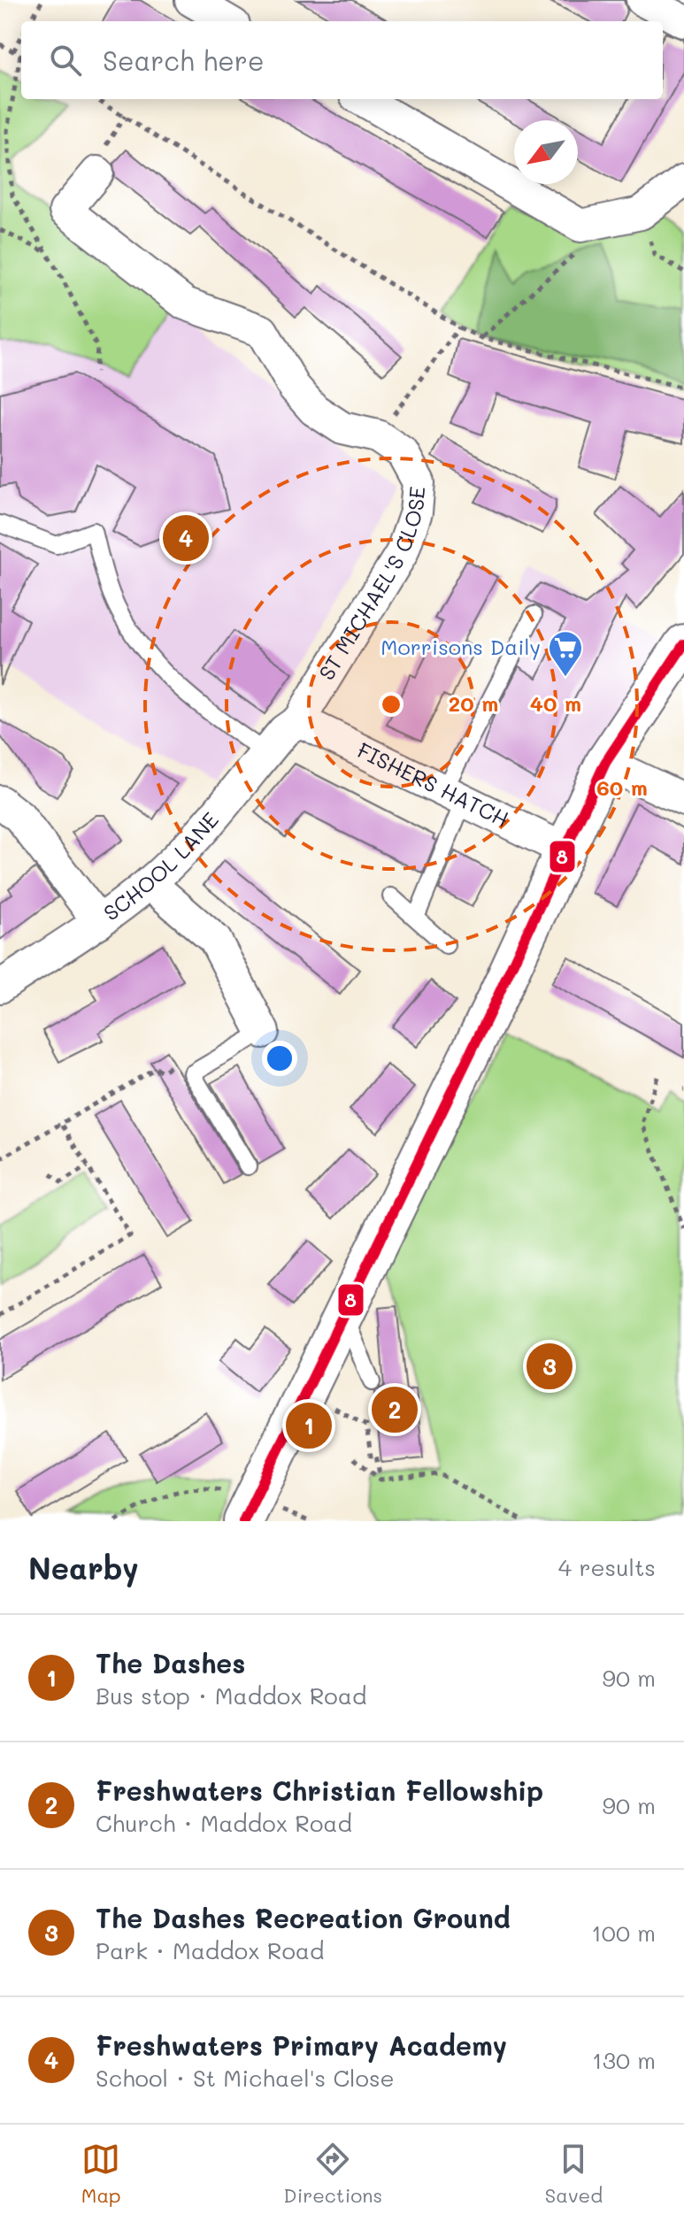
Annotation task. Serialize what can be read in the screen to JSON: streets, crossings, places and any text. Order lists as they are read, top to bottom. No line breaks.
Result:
{"streets":{"street":["ST MICHAEL'S CLOSE","FISHERS HATCH","SCHOOL LANE"]},"crossings":[["ST MICHAEL'S CLOSE","FISHERS HATCH"],["ST MICHAEL'S CLOSE","SCHOOL LANE"],["FISHERS HATCH","SCHOOL LANE"]],"places":{"supermarket":["Morrisons Daily"]},"lines":["transit line 8"],"north":"bottom left","page":{"search":"Search here","pins":["4","3","2","1"],"heading":["Nearby","4 results"],"list":[{"mark":"1","name":"The Dashes","note":"Bus stop · Maddox Road","value":"90 m"},{"mark":"2","name":"Freshwaters Christian Fellowship","note":"Church · Maddox Road","value":"90 m"},{"mark":"3","name":"The Dashes Recreation Ground","note":"Park · Maddox Road","value":"100 m"},{"mark":"4","name":"Freshwaters Primary Academy","note":"School · St Michael's Close","value":"130 m"}],"nav":["Map","Directions","Saved"]},"rings":["20 m","40 m","60 m"]}
